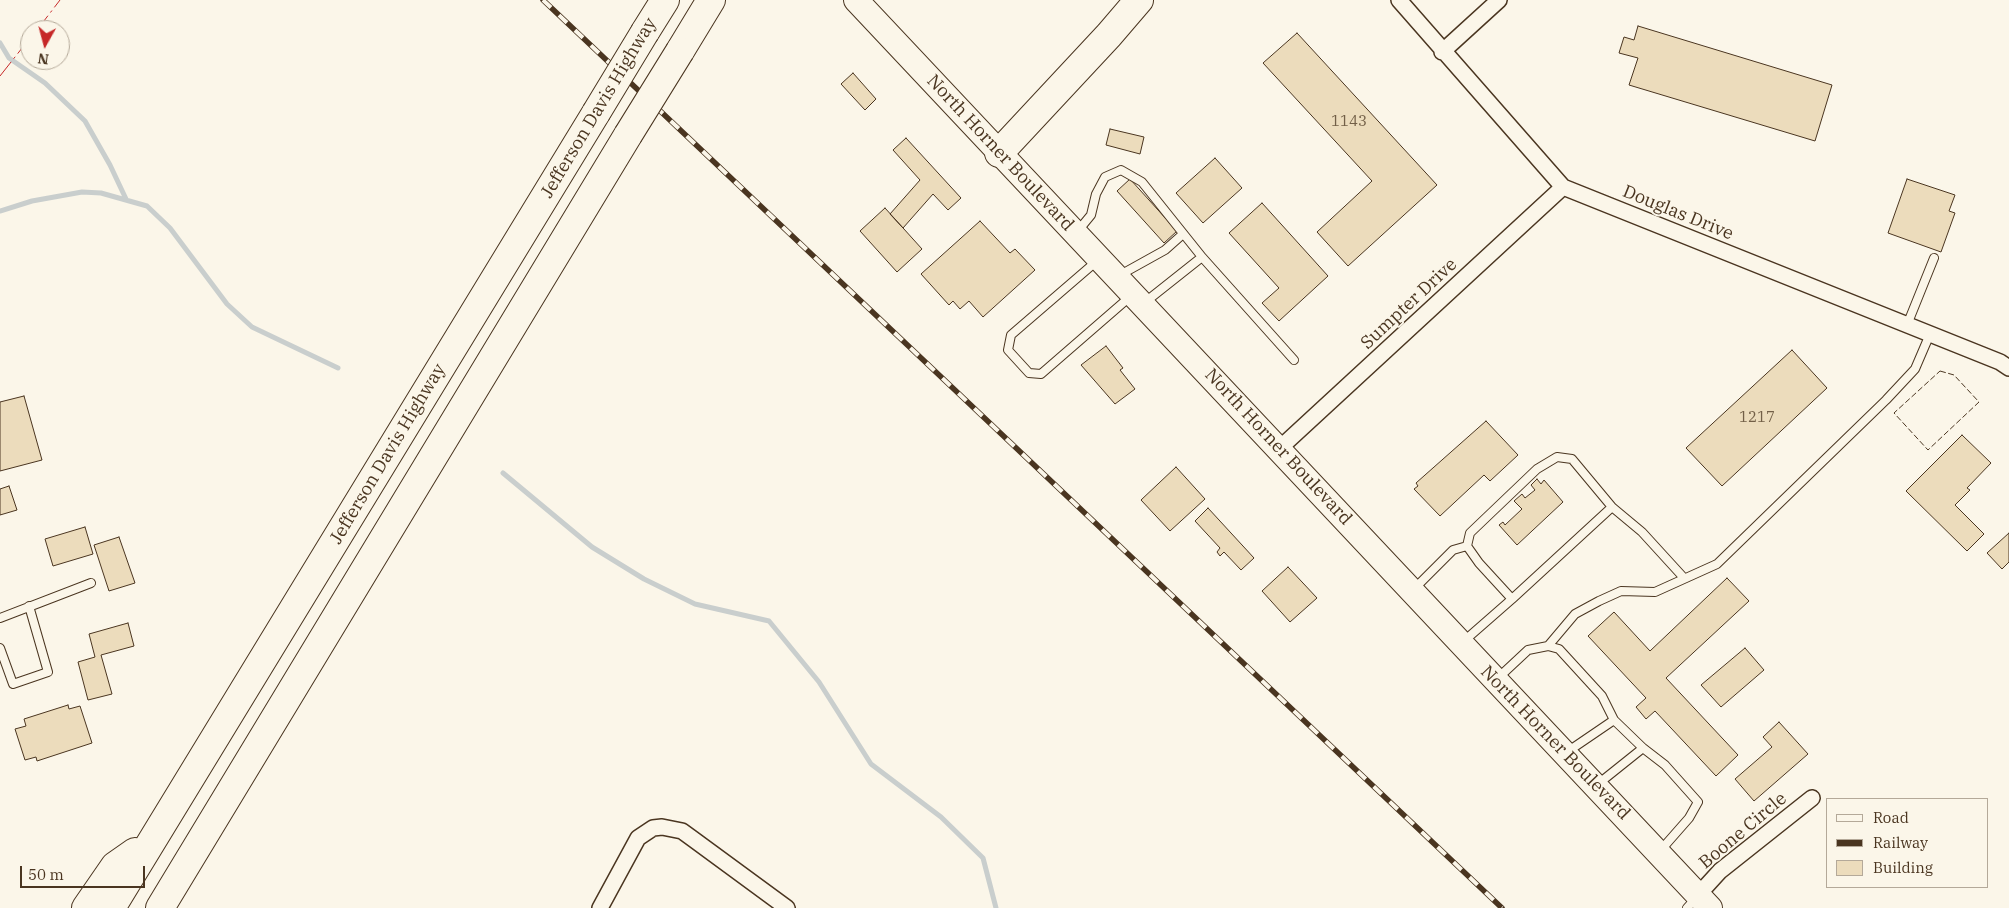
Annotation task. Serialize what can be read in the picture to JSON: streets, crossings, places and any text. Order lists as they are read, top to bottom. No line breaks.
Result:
{"streets":{"highway":["Jefferson Davis Highway"],"main road":["North Horner Boulevard"],"street":["Douglas Drive","Sumpter Drive","Boone Circle"]},"crossings":[["North Horner Boulevard","Sumpter Drive"],["North Horner Boulevard","Boone Circle"],["Douglas Drive","Sumpter Drive"]],"house_numbers":["1143","1217"],"legend":["Road","Railway","Building"],"scale_bar":"50 m","north":"bottom"}
